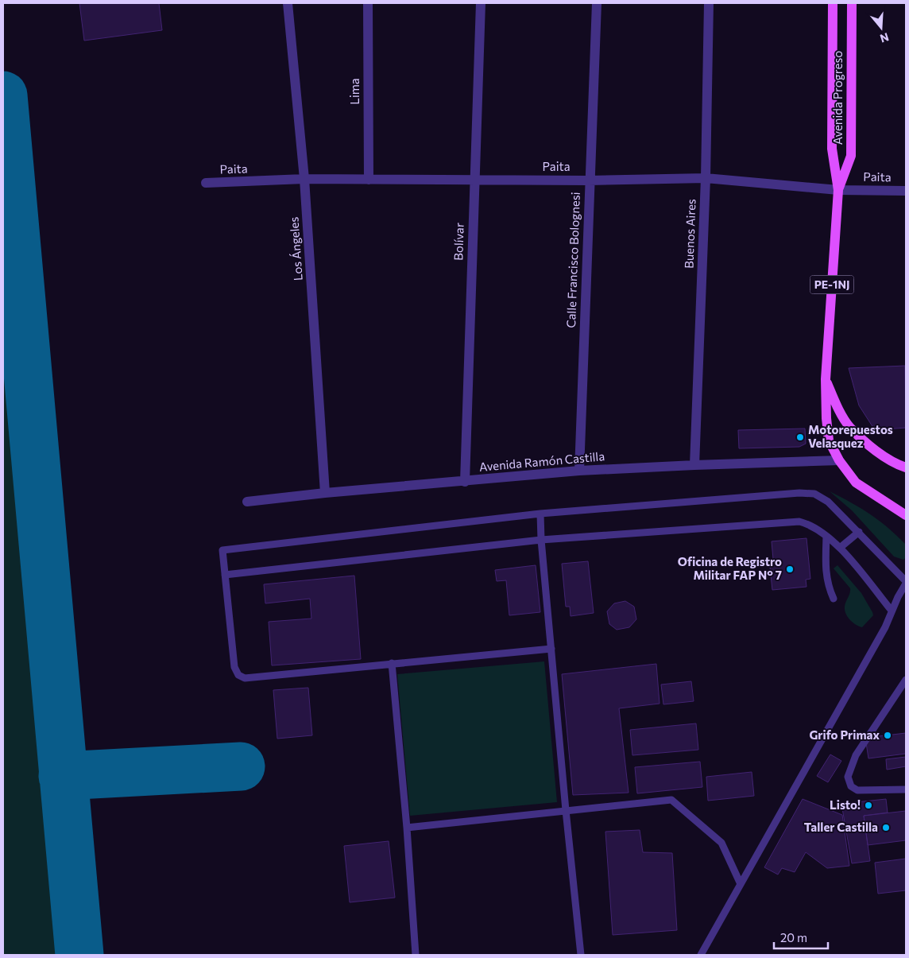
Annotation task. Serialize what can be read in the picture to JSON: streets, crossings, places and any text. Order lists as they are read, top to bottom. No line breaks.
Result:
{"streets":{"main road":["Avenida Progreso","PE-1NJ"],"street":["Lima","Paita","Buenos Aires","Bolívar","Los Ángeles","Calle Francisco Bolognesi","Avenida Ramón Castilla"]},"crossings":[["Lima","Paita"],["Avenida Progreso","Paita"],["Avenida Progreso","Avenida Ramón Castilla"],["Paita","Buenos Aires"],["Paita","Bolívar"],["Paita","Los Ángeles"],["Paita","Calle Francisco Bolognesi"],["Buenos Aires","Avenida Ramón Castilla"],["Bolívar","Avenida Ramón Castilla"],["Los Ángeles","Avenida Ramón Castilla"],["Calle Francisco Bolognesi","Avenida Ramón Castilla"]],"places":["Motorepuestos Velasquez","Oficina de Registro Militar FAP N° 7","Grifo Primax","Listo!","Taller Castilla"],"scale_bar":"20 m","north":"bottom"}
